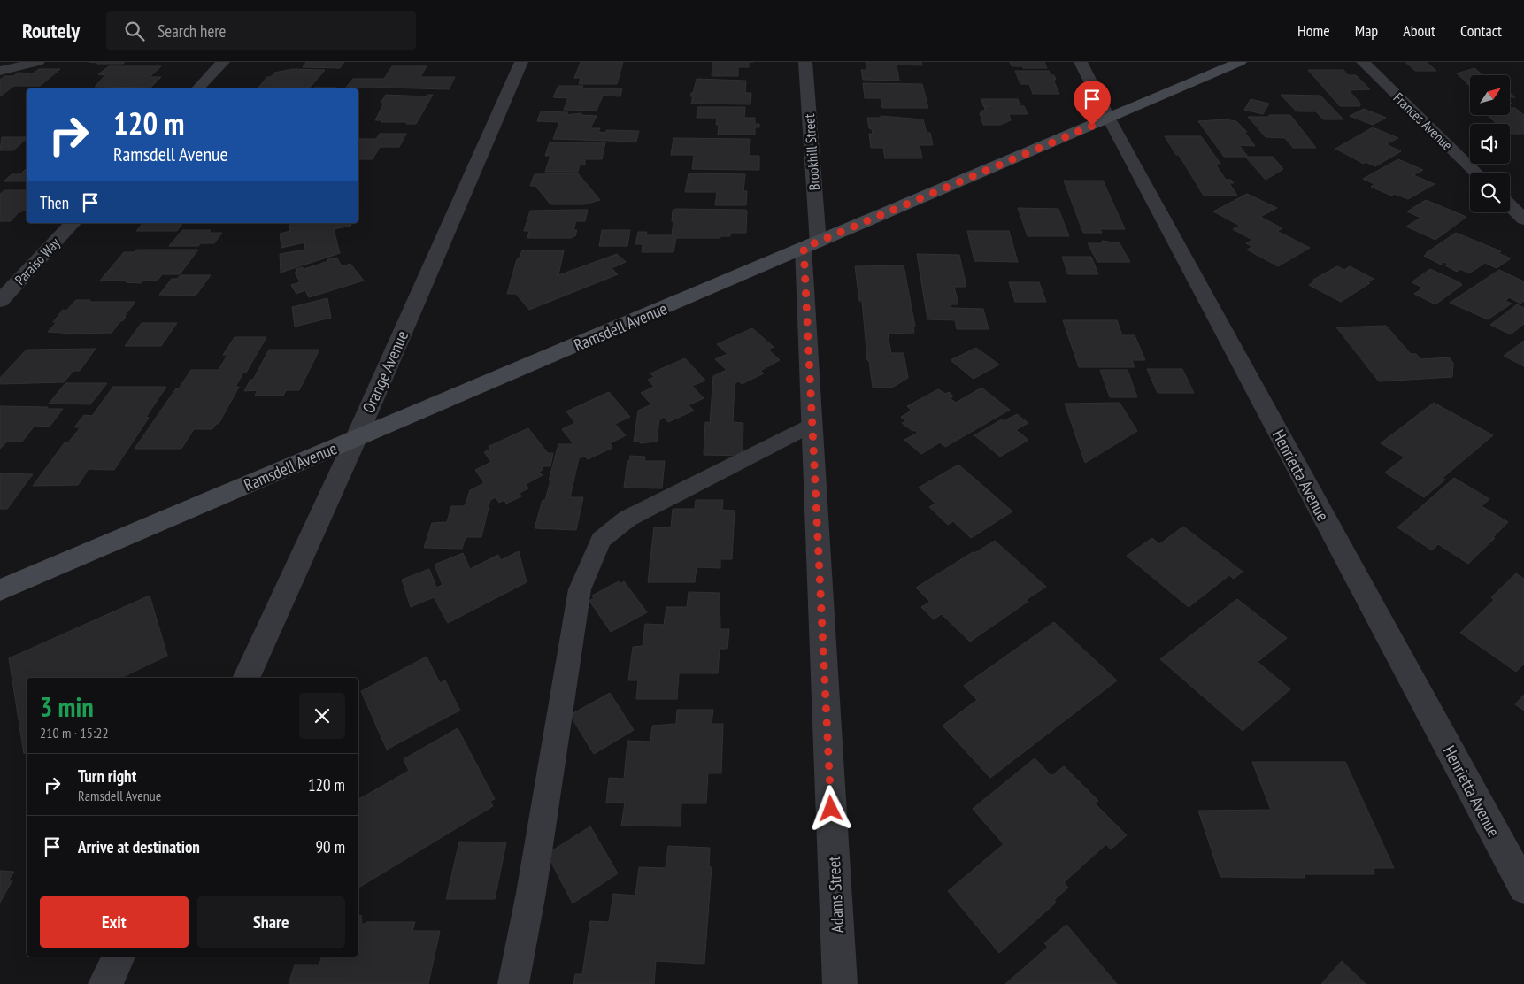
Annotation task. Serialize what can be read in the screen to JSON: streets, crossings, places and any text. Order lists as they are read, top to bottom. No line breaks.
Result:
{"streets":{"street":["Frances Avenue","Brookhill Street","Paraiso Way","Ramsdell Avenue","Orange Avenue","Henrietta Avenue","Adams Street"]},"crossings":[["Brookhill Street","Ramsdell Avenue"],["Brookhill Street","Adams Street"],["Ramsdell Avenue","Orange Avenue"],["Ramsdell Avenue","Henrietta Avenue"],["Ramsdell Avenue","Adams Street"]],"north":"top right","page":{"header":"Routely","search":"Search here","nav":["Home","Map","About","Contact"],"turn":["120 m","Ramsdell Avenue"],"then":"Then","heading":["3 min","210 m · 15:22"],"list":[{"name":"Turn right","note":"Ramsdell Avenue","value":"120 m"},{"name":"Arrive at destination","value":"90 m"}],"buttons":["Exit","Share"]}}
